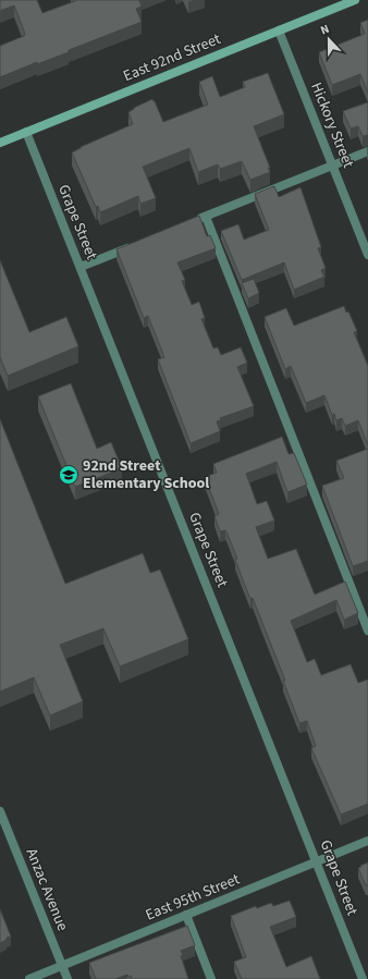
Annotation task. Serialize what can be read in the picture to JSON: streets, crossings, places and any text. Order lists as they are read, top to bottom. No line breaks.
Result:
{"streets":{"street":["East 92nd Street","Hickory Street","Grape Street","Anzac Avenue","East 95th Street"]},"crossings":[["East 92nd Street","Hickory Street"],["East 92nd Street","Grape Street"],["Grape Street","East 95th Street"],["Anzac Avenue","East 95th Street"]],"places":{"school or university":["92nd Street Elementary School"]},"north":"top"}
